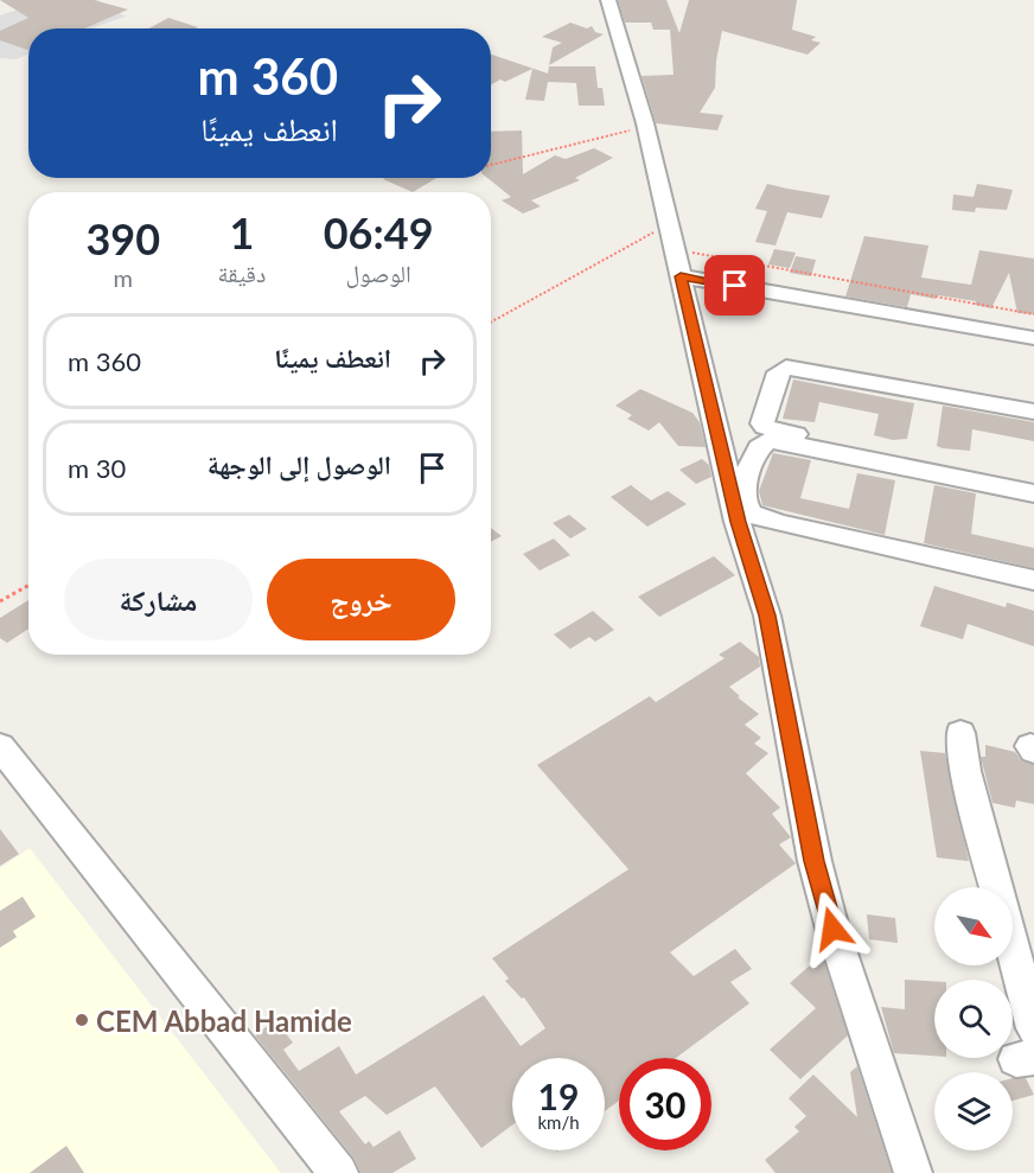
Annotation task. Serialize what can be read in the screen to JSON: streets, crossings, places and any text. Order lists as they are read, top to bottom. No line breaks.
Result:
{"places":["CEM Abbad Hamide"],"north":"bottom right","page":{"turn":["360 m","انعطف يمينًا"],"eta":["06:49","الوصول","1","دقيقة","390","m"],"list":[{"name":"انعطف يمينًا","value":"360 m"},{"name":"الوصول إلى الوجهة","value":"30 m"}],"buttons":["خروج","مشاركة"],"speed":"19 km/h","limit":"30"}}
